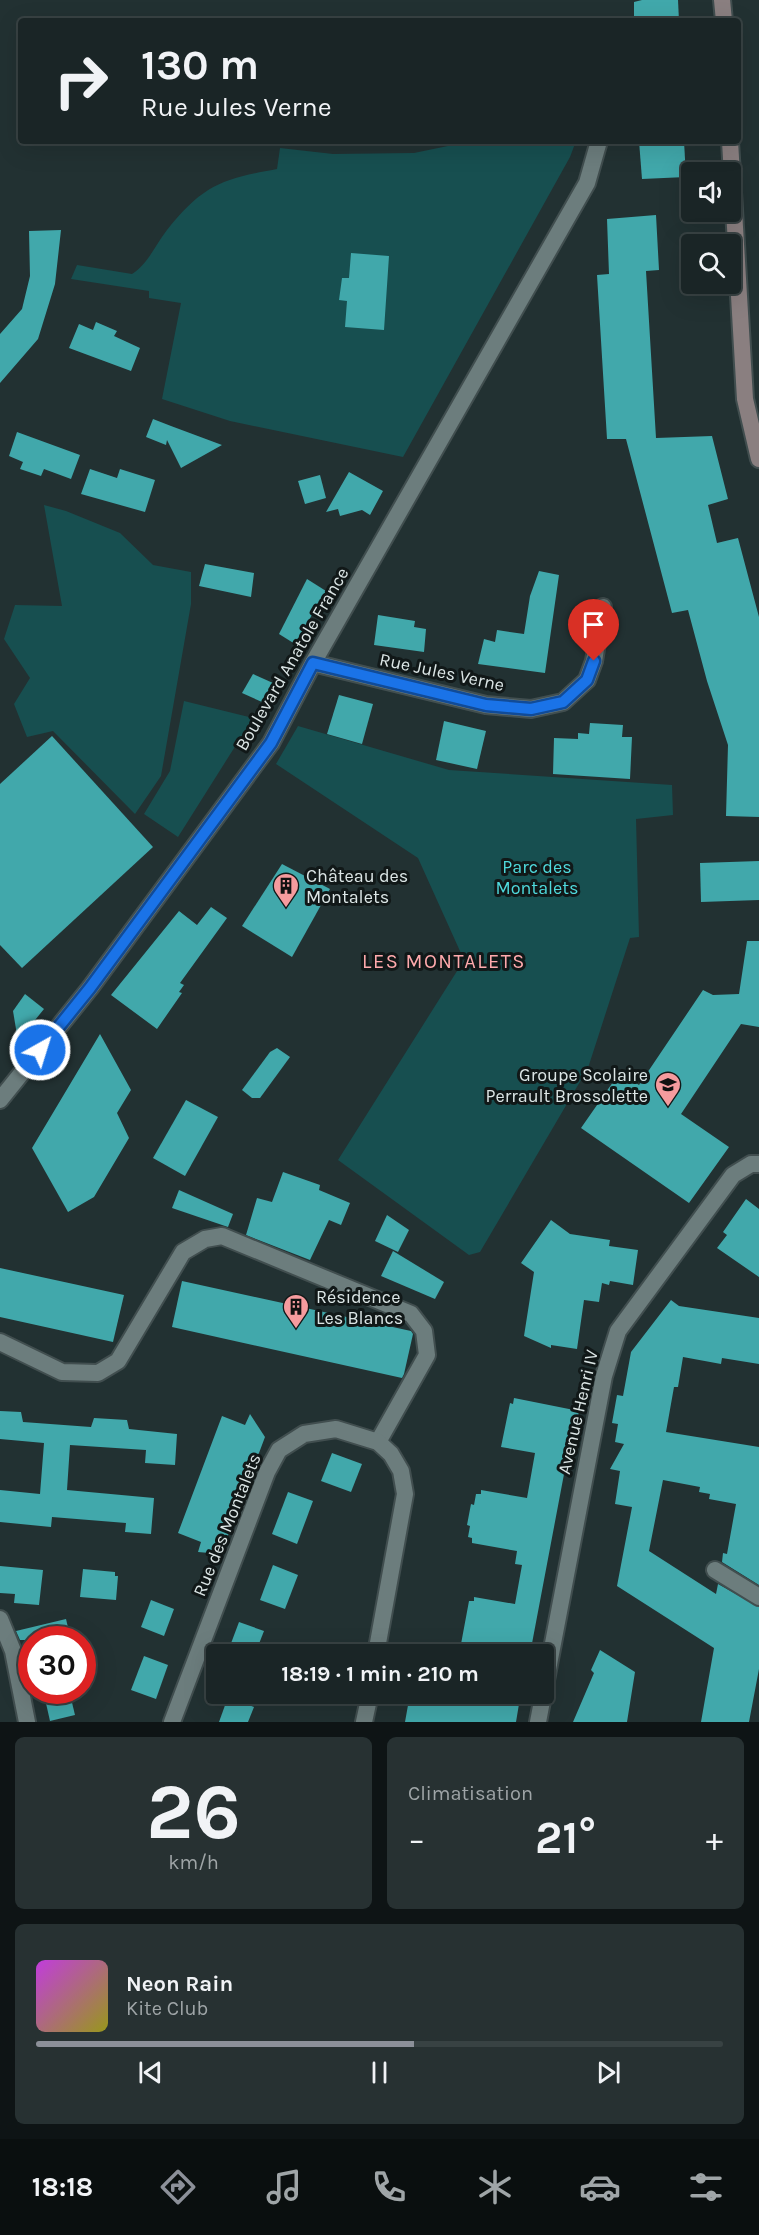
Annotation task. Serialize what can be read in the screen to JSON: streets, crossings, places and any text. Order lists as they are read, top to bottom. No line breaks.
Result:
{"streets":{"street":["Boulevard Anatole France","Rue Jules Verne","Avenue Henri IV","Rue des Montalets"]},"crossings":[["Boulevard Anatole France","Rue Jules Verne"]],"districts":["LES MONTALETS"],"parks":["Parc des Montalets"],"places":{"building":["Château des Montalets","Résidence Les Blancs"],"school or university":["Groupe Scolaire Perrault Brossolette"]},"page":{"turn":["130 m","Rue Jules Verne"],"limit":"30","trip":"18:19 · 1 min · 210 m","tile":[["26","km/h"],"Climatisation"],"heat":["−","21°","+"],"song":["Neon Rain","Kite Club"],"tabs":"18:18"}}
